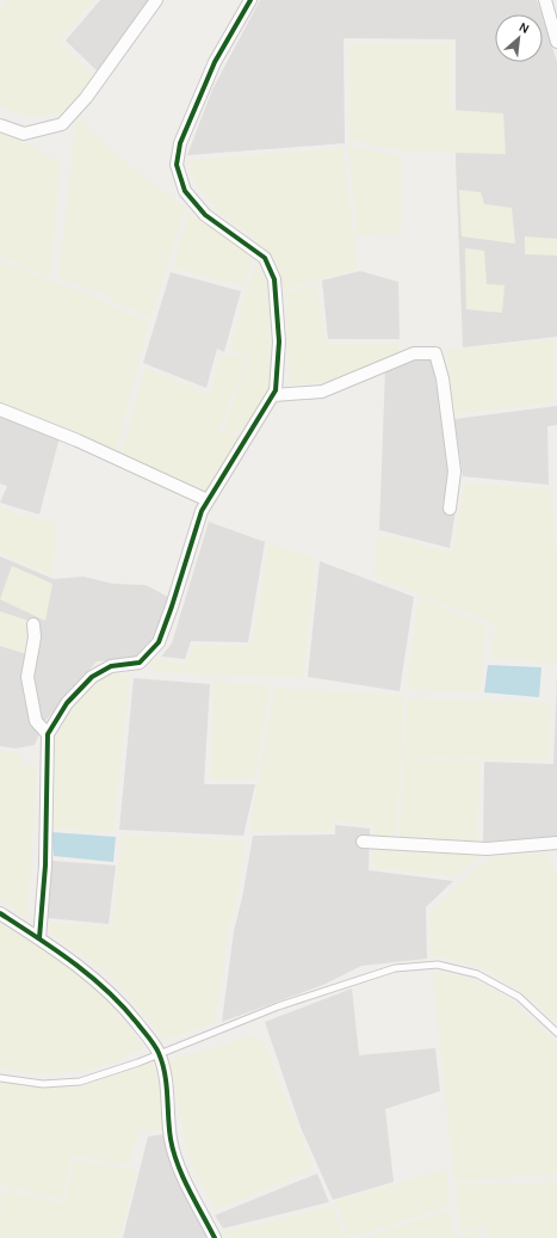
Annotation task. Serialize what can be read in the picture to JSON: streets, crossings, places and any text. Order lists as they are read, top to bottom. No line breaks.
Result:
{"north":"top right"}
